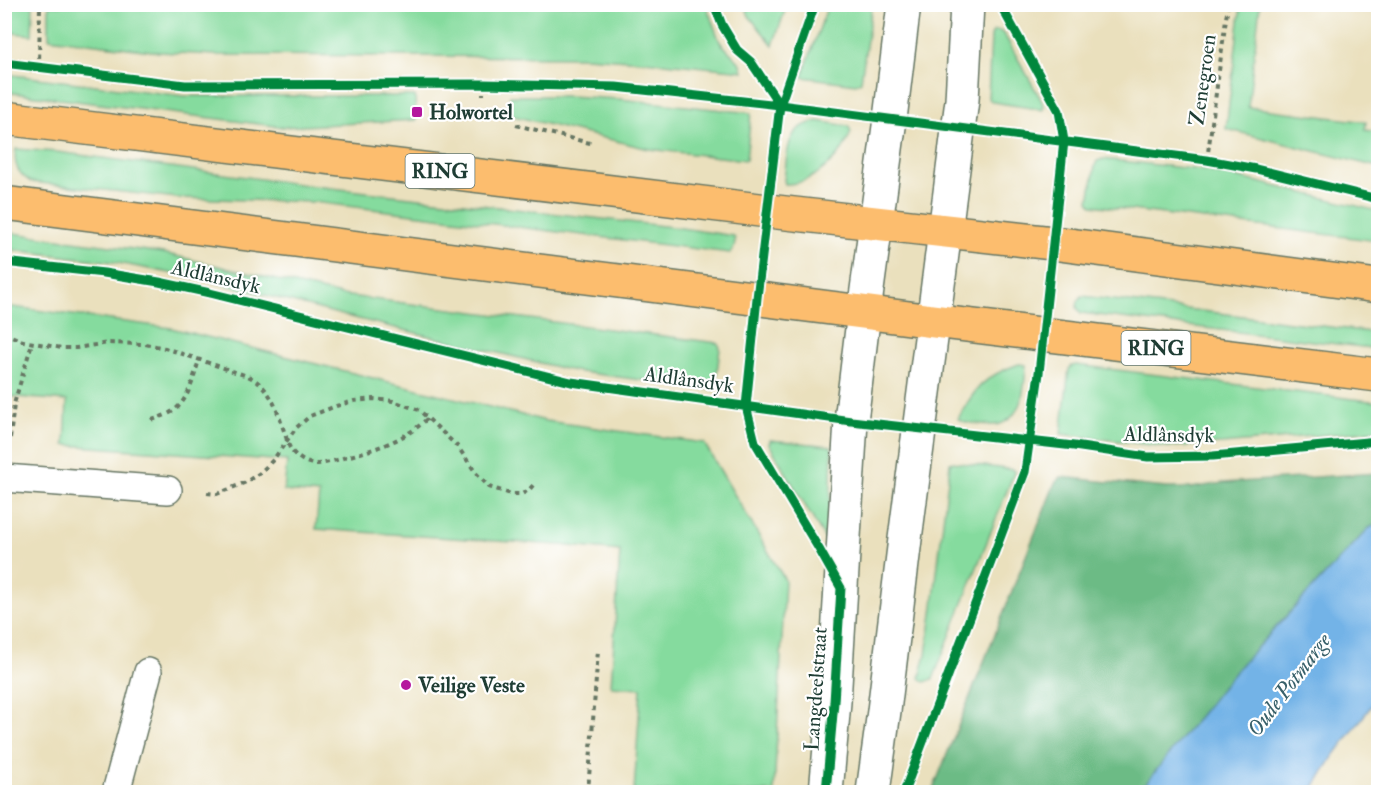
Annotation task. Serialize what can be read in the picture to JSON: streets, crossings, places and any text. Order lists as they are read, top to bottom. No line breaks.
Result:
{"streets":{"main road":["RING","Aldlânsdyk"],"street":["Langdeelstraat"],"path":["Zenegroen"]},"crossings":[["RING","Langdeelstraat"],["Aldlânsdyk","Langdeelstraat"]],"water":["Oude Potmarge"],"places":{"transit":["Holwortel"],"other":["Veilige Veste"]}}
